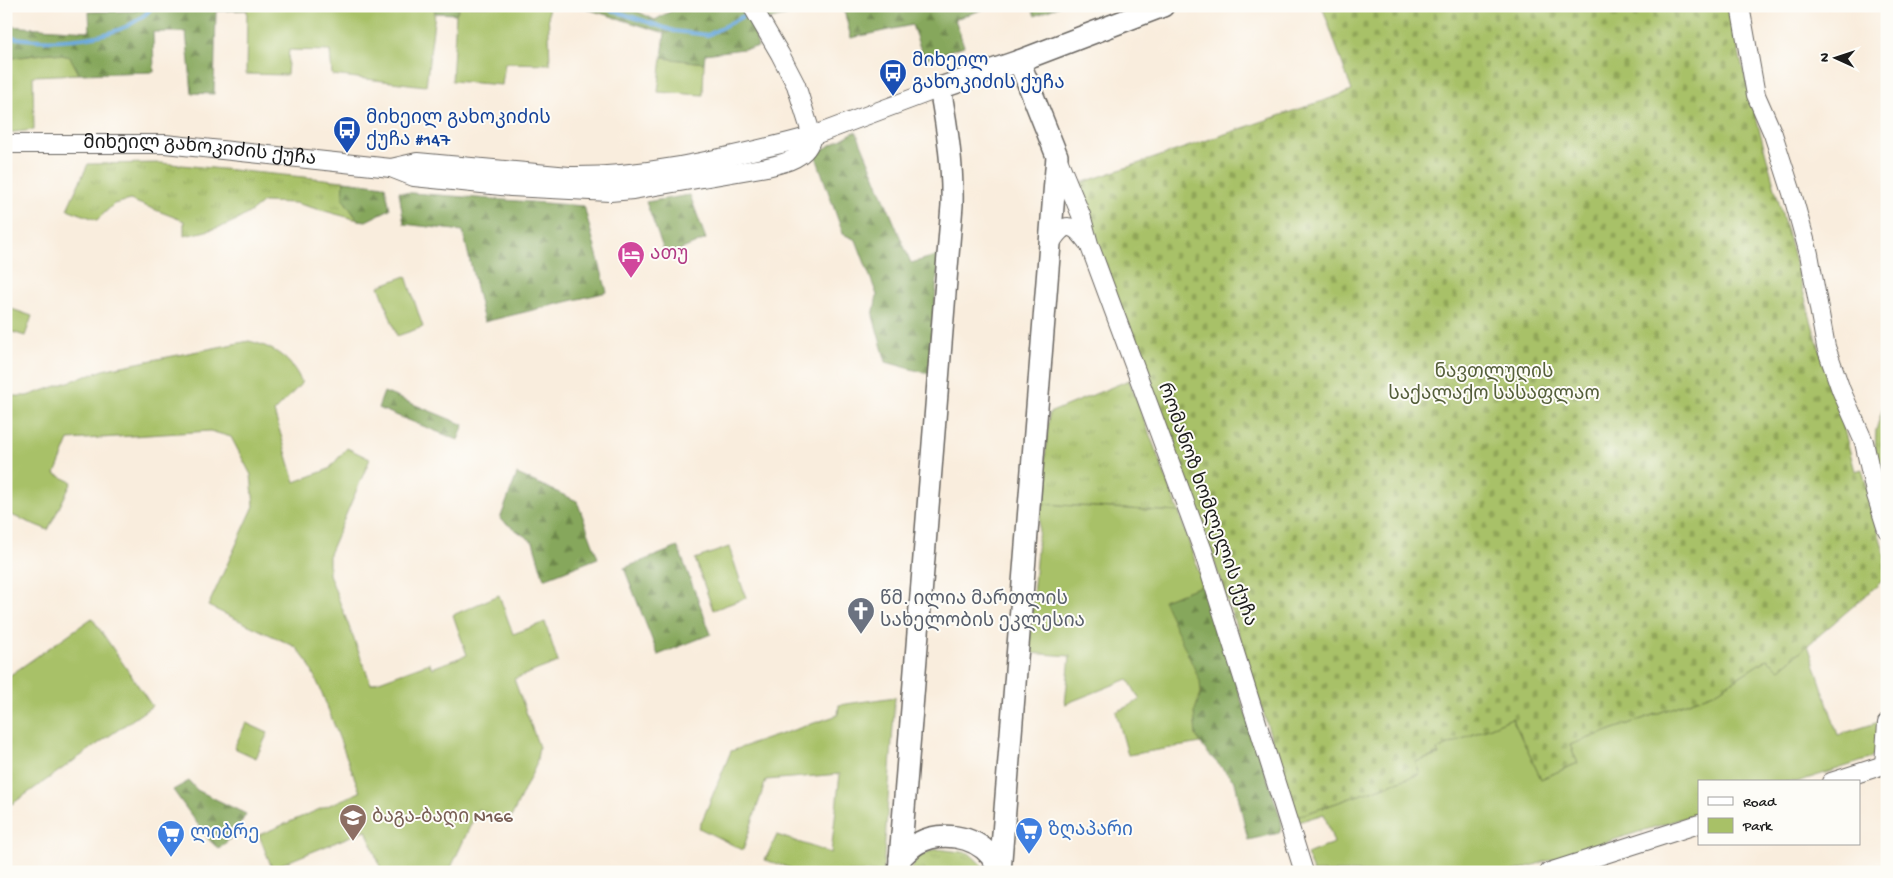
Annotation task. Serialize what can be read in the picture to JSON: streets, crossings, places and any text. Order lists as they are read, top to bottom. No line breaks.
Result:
{"streets":{"main road":["მიხეილ გახოკიძის ქუჩა"],"street":["რომანოზ ხომლელის ქუჩა"]},"parks":["ნავთლუღის საქალაქო სასაფლაო"],"places":{"bus stop":["მიხეილ გახოკიძის ქუჩა","მიხეილ გახოკიძის ქუჩა #147"],"hotel":["ათუ"],"church":["წმ. ილია მართლის სახელობის ეკლესია"],"school or university":["ბაგა-ბაღი N166"],"supermarket":["ზღაპარი","ლიბრე"]},"legend":["Road","Park"],"north":"left"}
